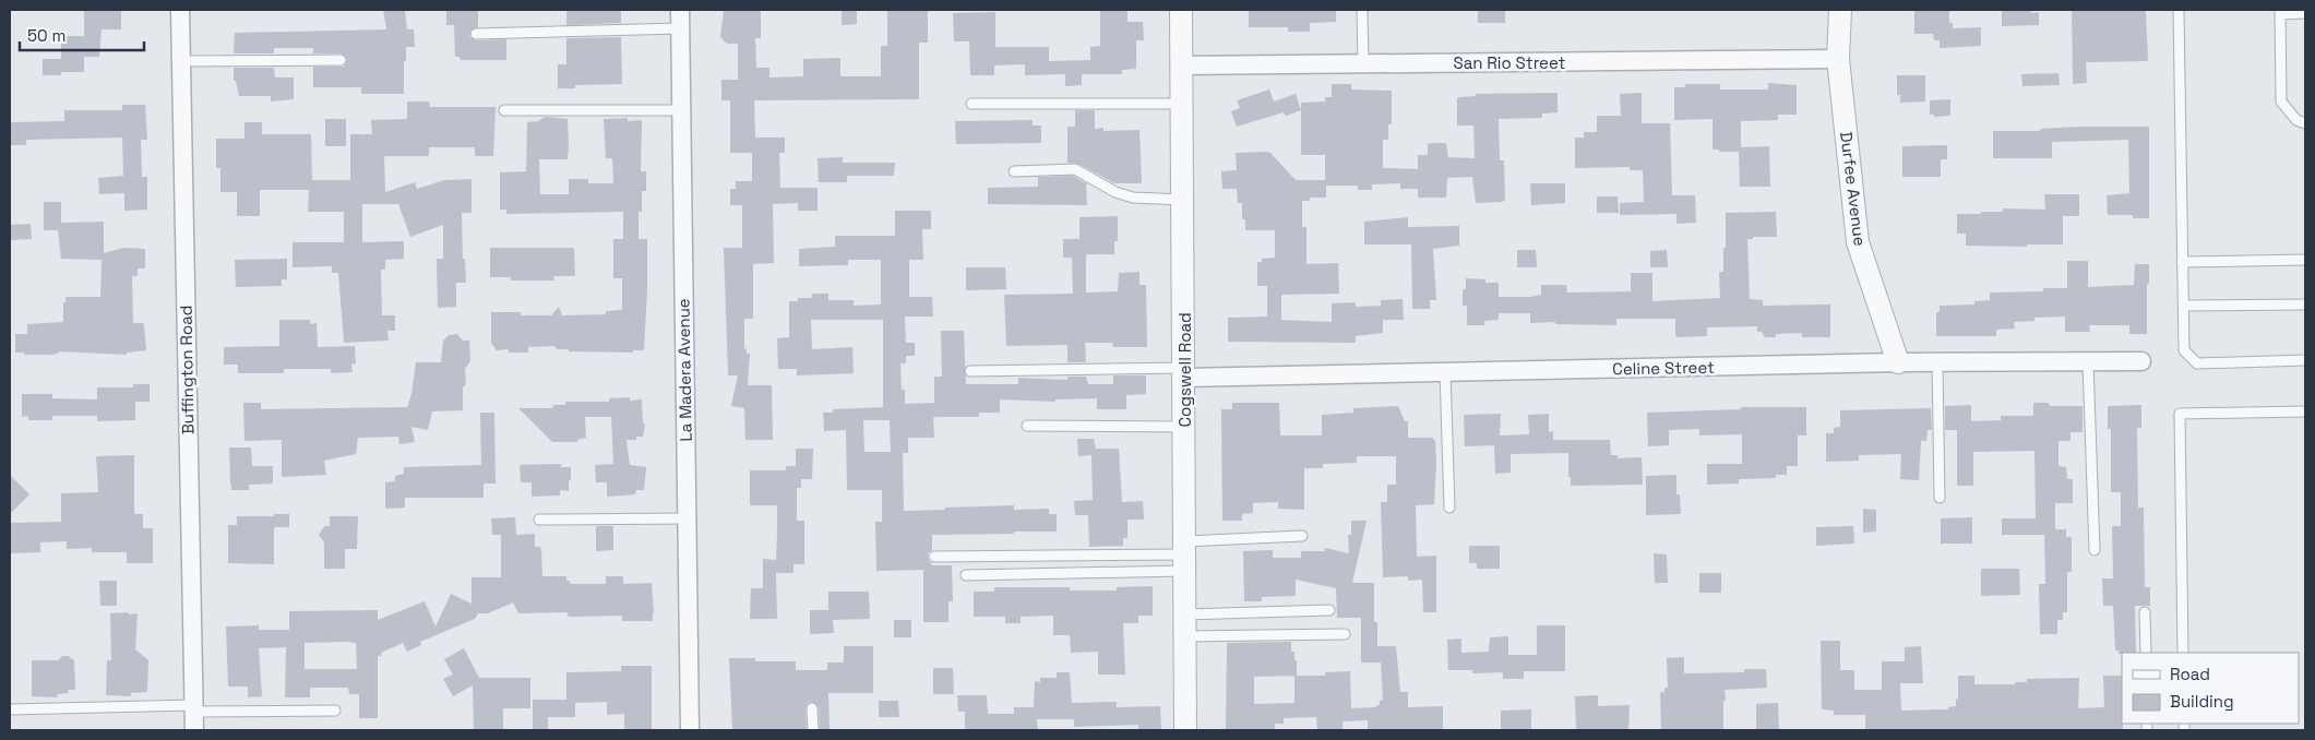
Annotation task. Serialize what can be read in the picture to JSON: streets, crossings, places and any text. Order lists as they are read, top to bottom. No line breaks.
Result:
{"streets":{"street":["San Rio Street","Durfee Avenue","Celine Street","Buffington Road","La Madera Avenue","Cogswell Road"]},"crossings":[["San Rio Street","Durfee Avenue"],["San Rio Street","Cogswell Road"],["Durfee Avenue","Celine Street"],["Celine Street","Cogswell Road"]],"legend":["Road","Building"],"scale_bar":"50 m"}
